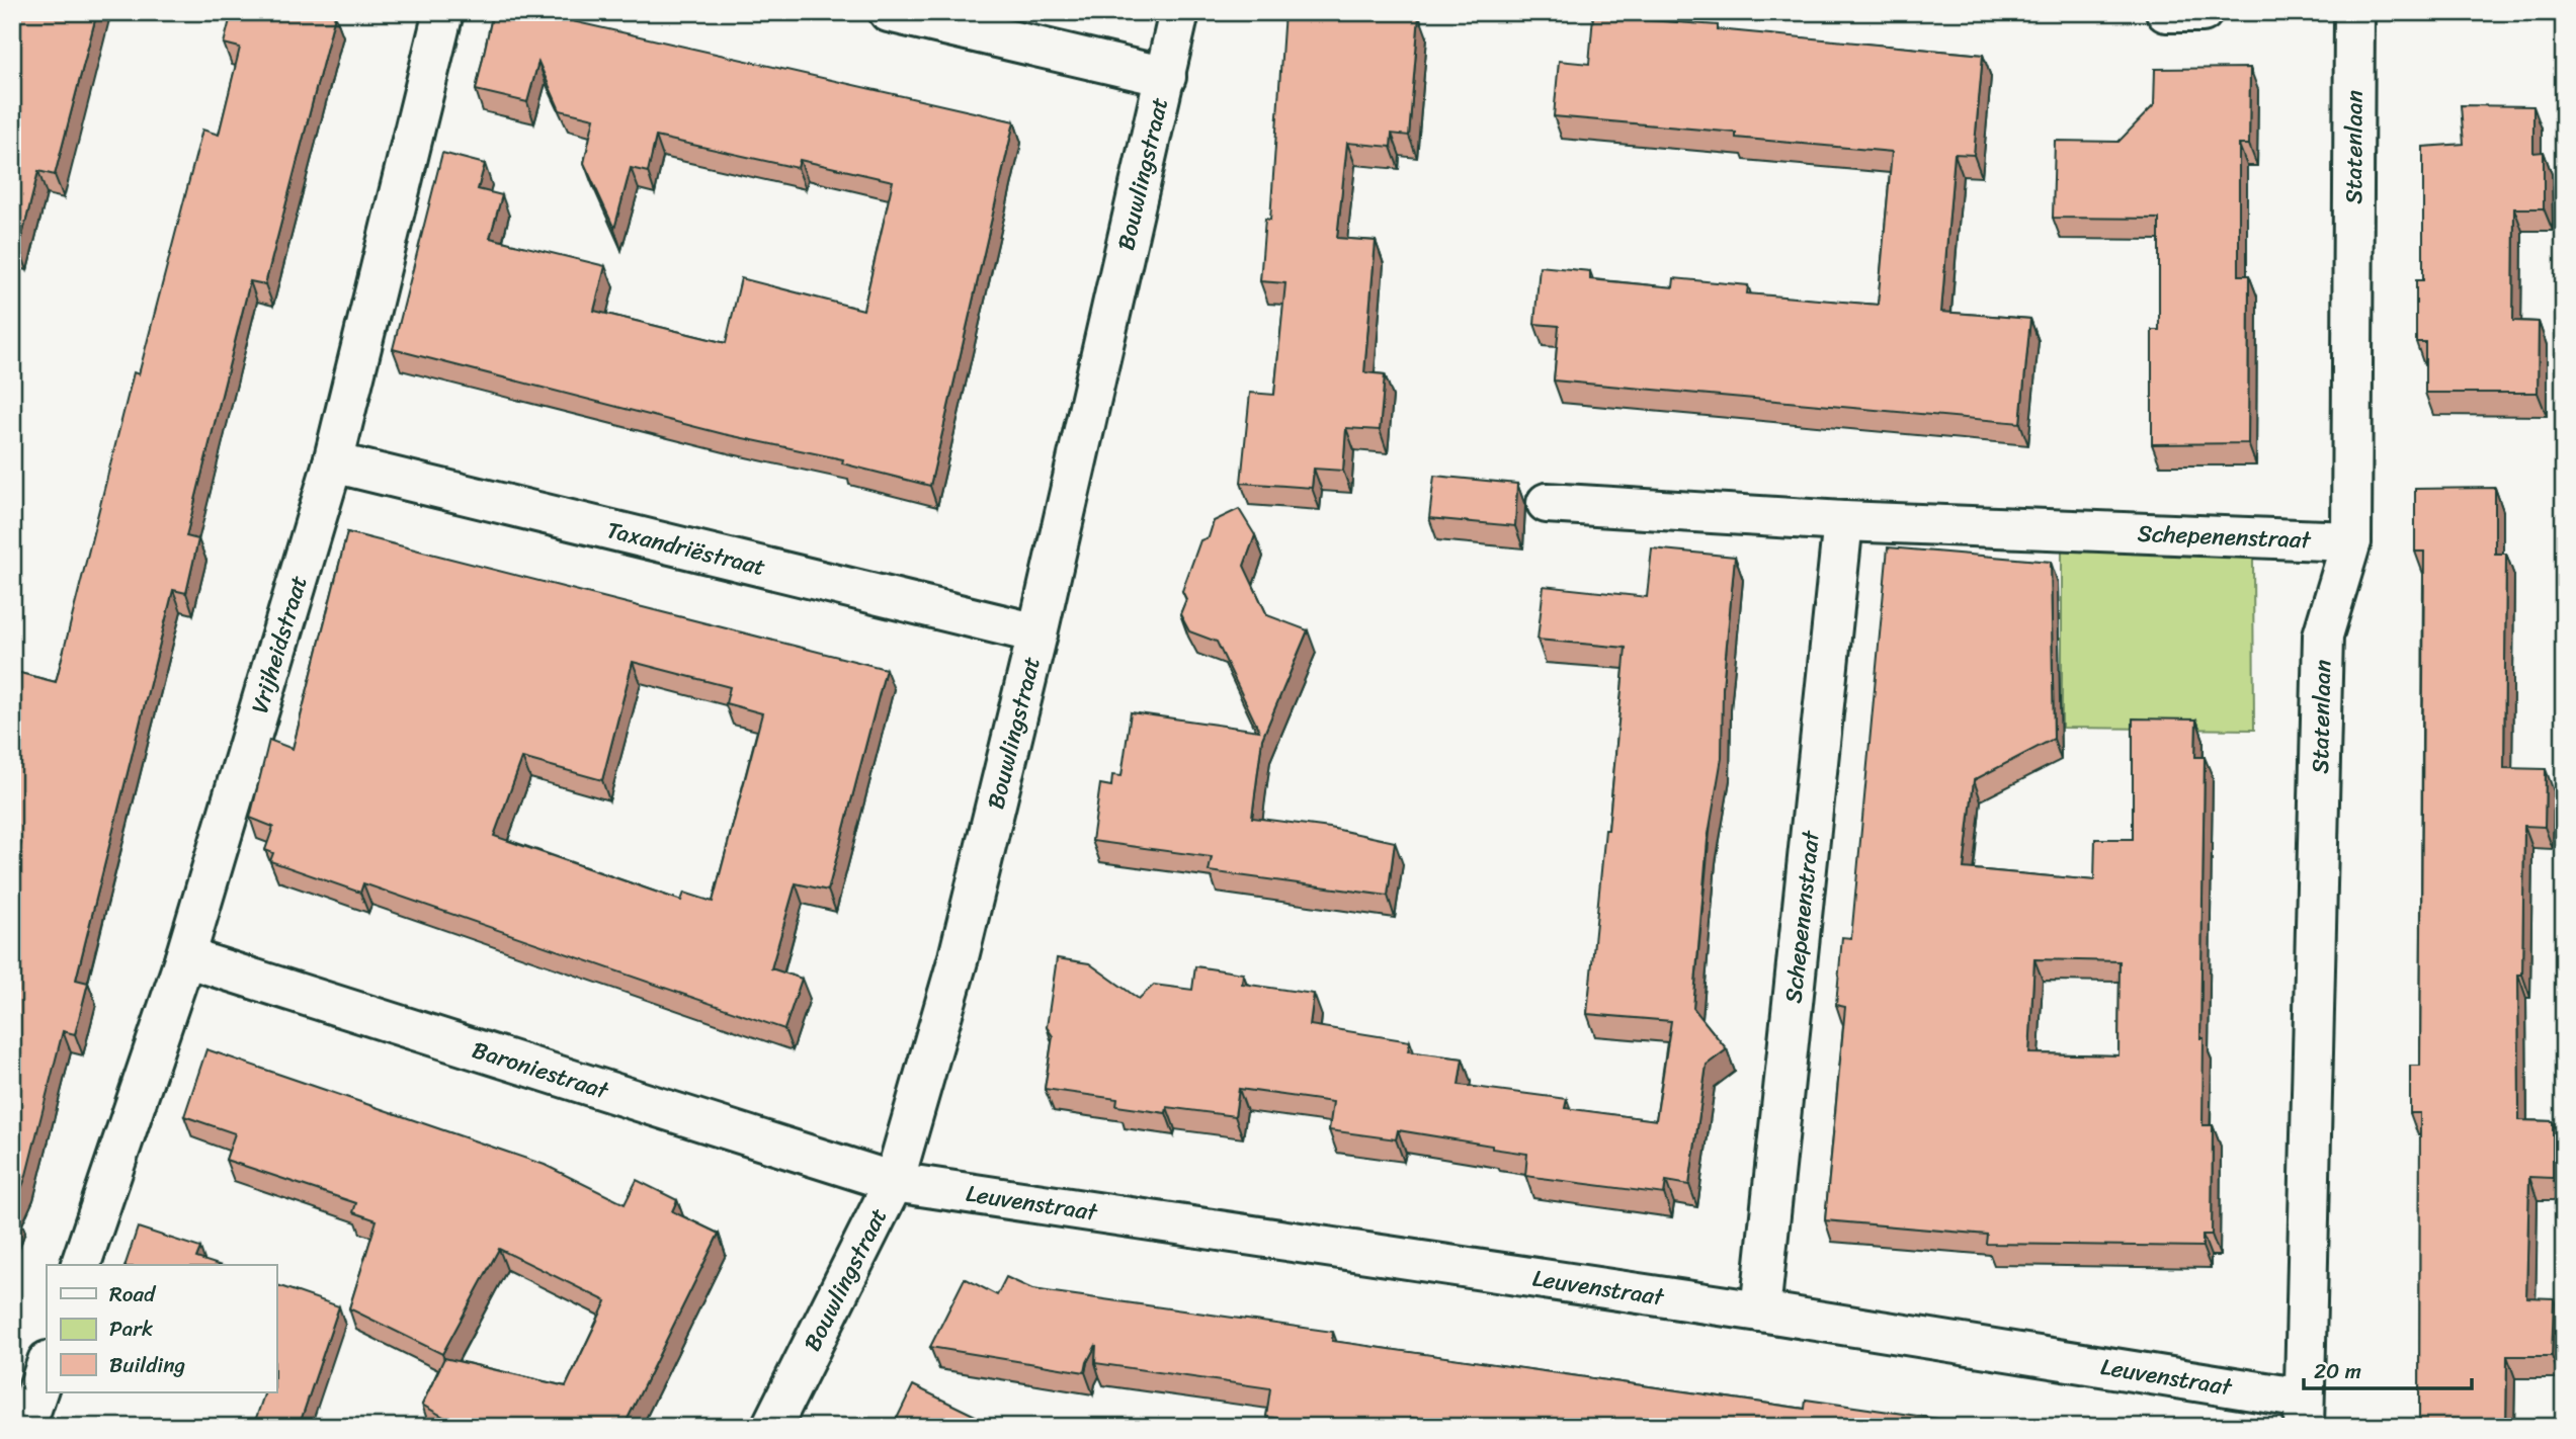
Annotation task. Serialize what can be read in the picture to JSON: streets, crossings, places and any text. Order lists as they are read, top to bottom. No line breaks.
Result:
{"streets":{"street":["Statenlaan","Bouwlingstraat","Schepenenstraat","Taxandriëstraat","Vrijheidstraat","Baroniestraat","Leuvenstraat"]},"crossings":[["Statenlaan","Schepenenstraat"],["Statenlaan","Leuvenstraat"],["Bouwlingstraat","Taxandriëstraat"],["Bouwlingstraat","Baroniestraat"],["Bouwlingstraat","Leuvenstraat"],["Schepenenstraat","Leuvenstraat"],["Taxandriëstraat","Vrijheidstraat"],["Vrijheidstraat","Baroniestraat"],["Baroniestraat","Leuvenstraat"]],"legend":["Road","Park","Building"],"scale_bar":"20 m"}
